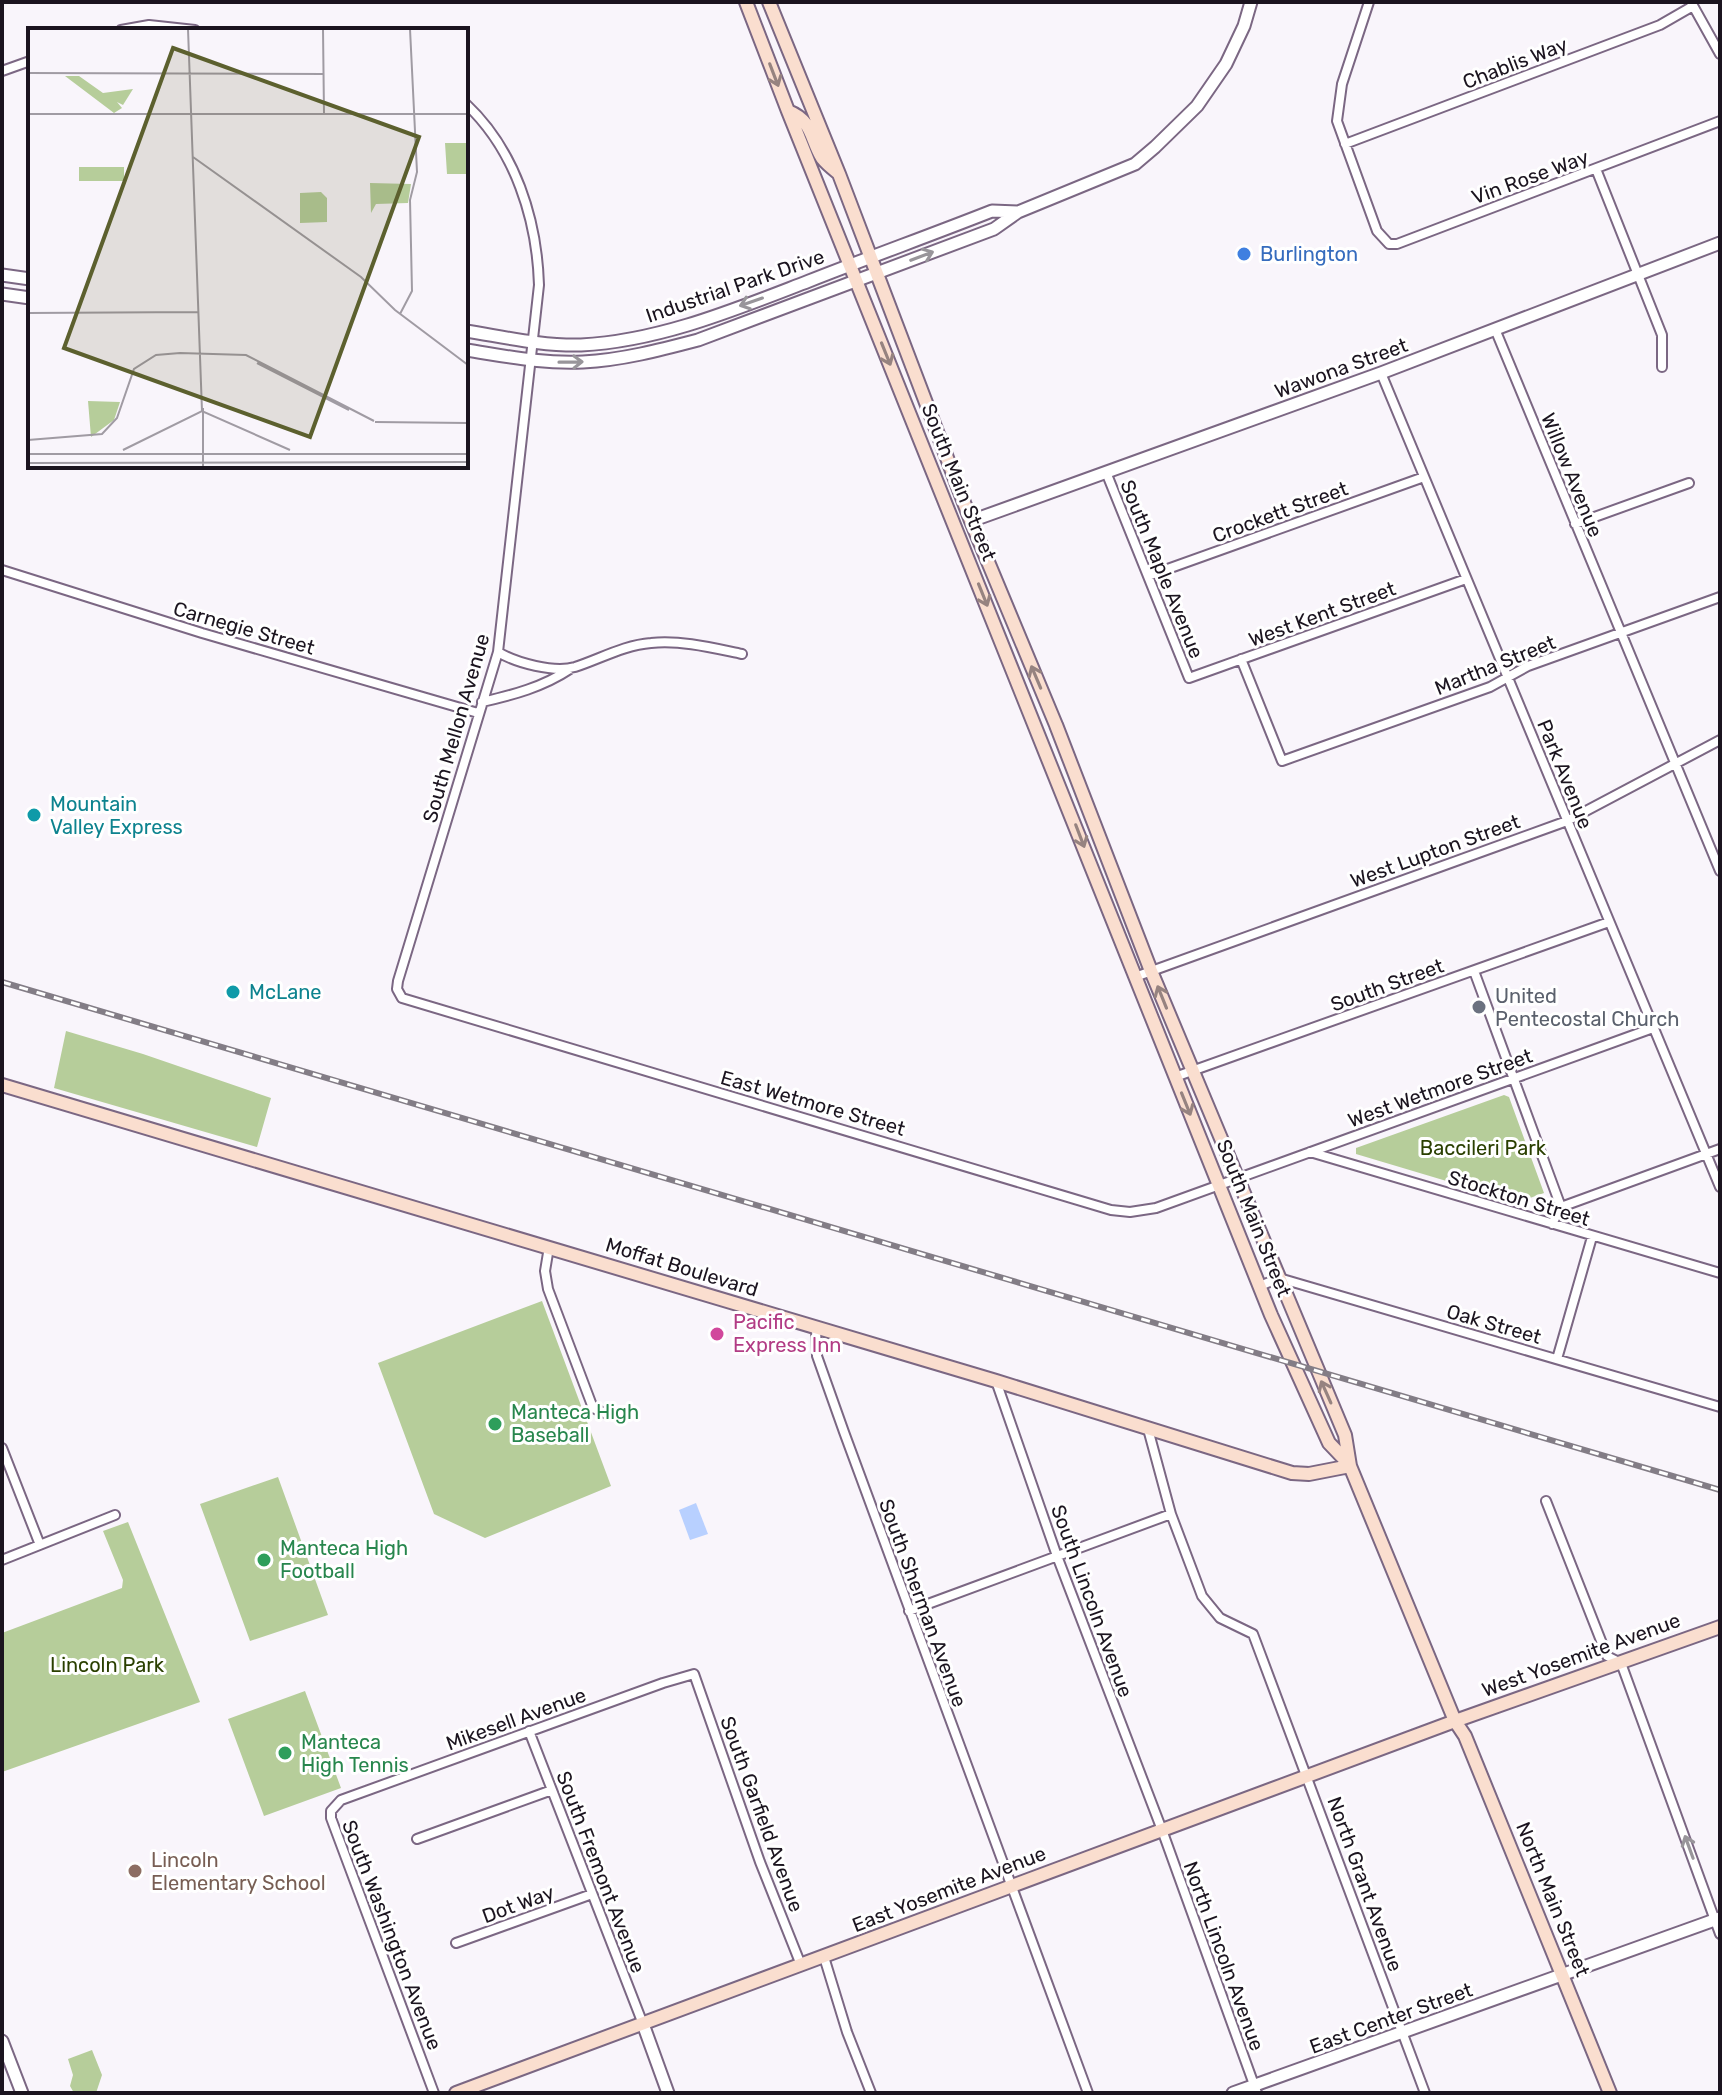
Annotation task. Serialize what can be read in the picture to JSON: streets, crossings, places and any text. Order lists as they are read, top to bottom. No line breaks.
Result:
{"streets":{"main road":["South Main Street","Moffat Boulevard","West Yosemite Avenue","East Yosemite Avenue","North Main Street"],"street":["Chablis Way","Vin Rose Way","Industrial Park Drive","Wawona Street","Willow Avenue","Crockett Street","South Maple Avenue","West Kent Street","Carnegie Street","Martha Street","South Mellon Avenue","Park Avenue","West Lupton Street","South Street","West Wetmore Street","East Wetmore Street","Stockton Street","Oak Street","South Lincoln Avenue","South Sherman Avenue","Mikesell Avenue","South Garfield Avenue","South Fremont Avenue","North Grant Avenue","Dot Way","South Washington Avenue","North Lincoln Avenue","East Center Street"]},"crossings":[["Chablis Way","Vin Rose Way"],["Industrial Park Drive","South Main Street"],["Industrial Park Drive","South Mellon Avenue"],["Wawona Street","Willow Avenue"],["Wawona Street","South Main Street"],["Wawona Street","South Maple Avenue"],["Wawona Street","Park Avenue"],["Willow Avenue","Martha Street"],["Willow Avenue","West Lupton Street"],["South Main Street","West Lupton Street"],["South Main Street","South Street"],["South Main Street","West Wetmore Street"],["South Main Street","East Wetmore Street"],["South Main Street","Moffat Boulevard"],["South Main Street","Oak Street"],["South Main Street","West Yosemite Avenue"],["South Main Street","East Yosemite Avenue"],["South Main Street","North Main Street"],["Crockett Street","South Maple Avenue"],["Crockett Street","Park Avenue"],["South Maple Avenue","West Kent Street"],["West Kent Street","Martha Street"],["West Kent Street","Park Avenue"],["Carnegie Street","South Mellon Avenue"],["Martha Street","Park Avenue"],["South Mellon Avenue","East Wetmore Street"],["Park Avenue","West Lupton Street"],["Park Avenue","South Street"],["Park Avenue","West Wetmore Street"],["West Wetmore Street","East Wetmore Street"],["West Wetmore Street","Stockton Street"],["Moffat Boulevard","South Lincoln Avenue"],["Moffat Boulevard","South Sherman Avenue"],["Moffat Boulevard","North Grant Avenue"],["South Lincoln Avenue","East Yosemite Avenue"],["South Lincoln Avenue","North Lincoln Avenue"],["South Sherman Avenue","East Yosemite Avenue"],["West Yosemite Avenue","East Yosemite Avenue"],["West Yosemite Avenue","North Main Street"],["Mikesell Avenue","South Garfield Avenue"],["Mikesell Avenue","South Fremont Avenue"],["Mikesell Avenue","South Washington Avenue"],["South Garfield Avenue","East Yosemite Avenue"],["South Fremont Avenue","East Yosemite Avenue"],["South Fremont Avenue","Dot Way"],["North Grant Avenue","East Yosemite Avenue"],["North Grant Avenue","East Center Street"],["East Yosemite Avenue","North Main Street"],["East Yosemite Avenue","North Lincoln Avenue"],["North Main Street","East Center Street"],["North Lincoln Avenue","East Center Street"]],"parks":["Baccileri Park","Lincoln Park"],"places":["Burlington","Mountain Valley Express","McLane","United Pentecostal Church","Pacific Express Inn","Manteca High Baseball","Manteca High Football","Manteca High Tennis","Lincoln Elementary School"]}
